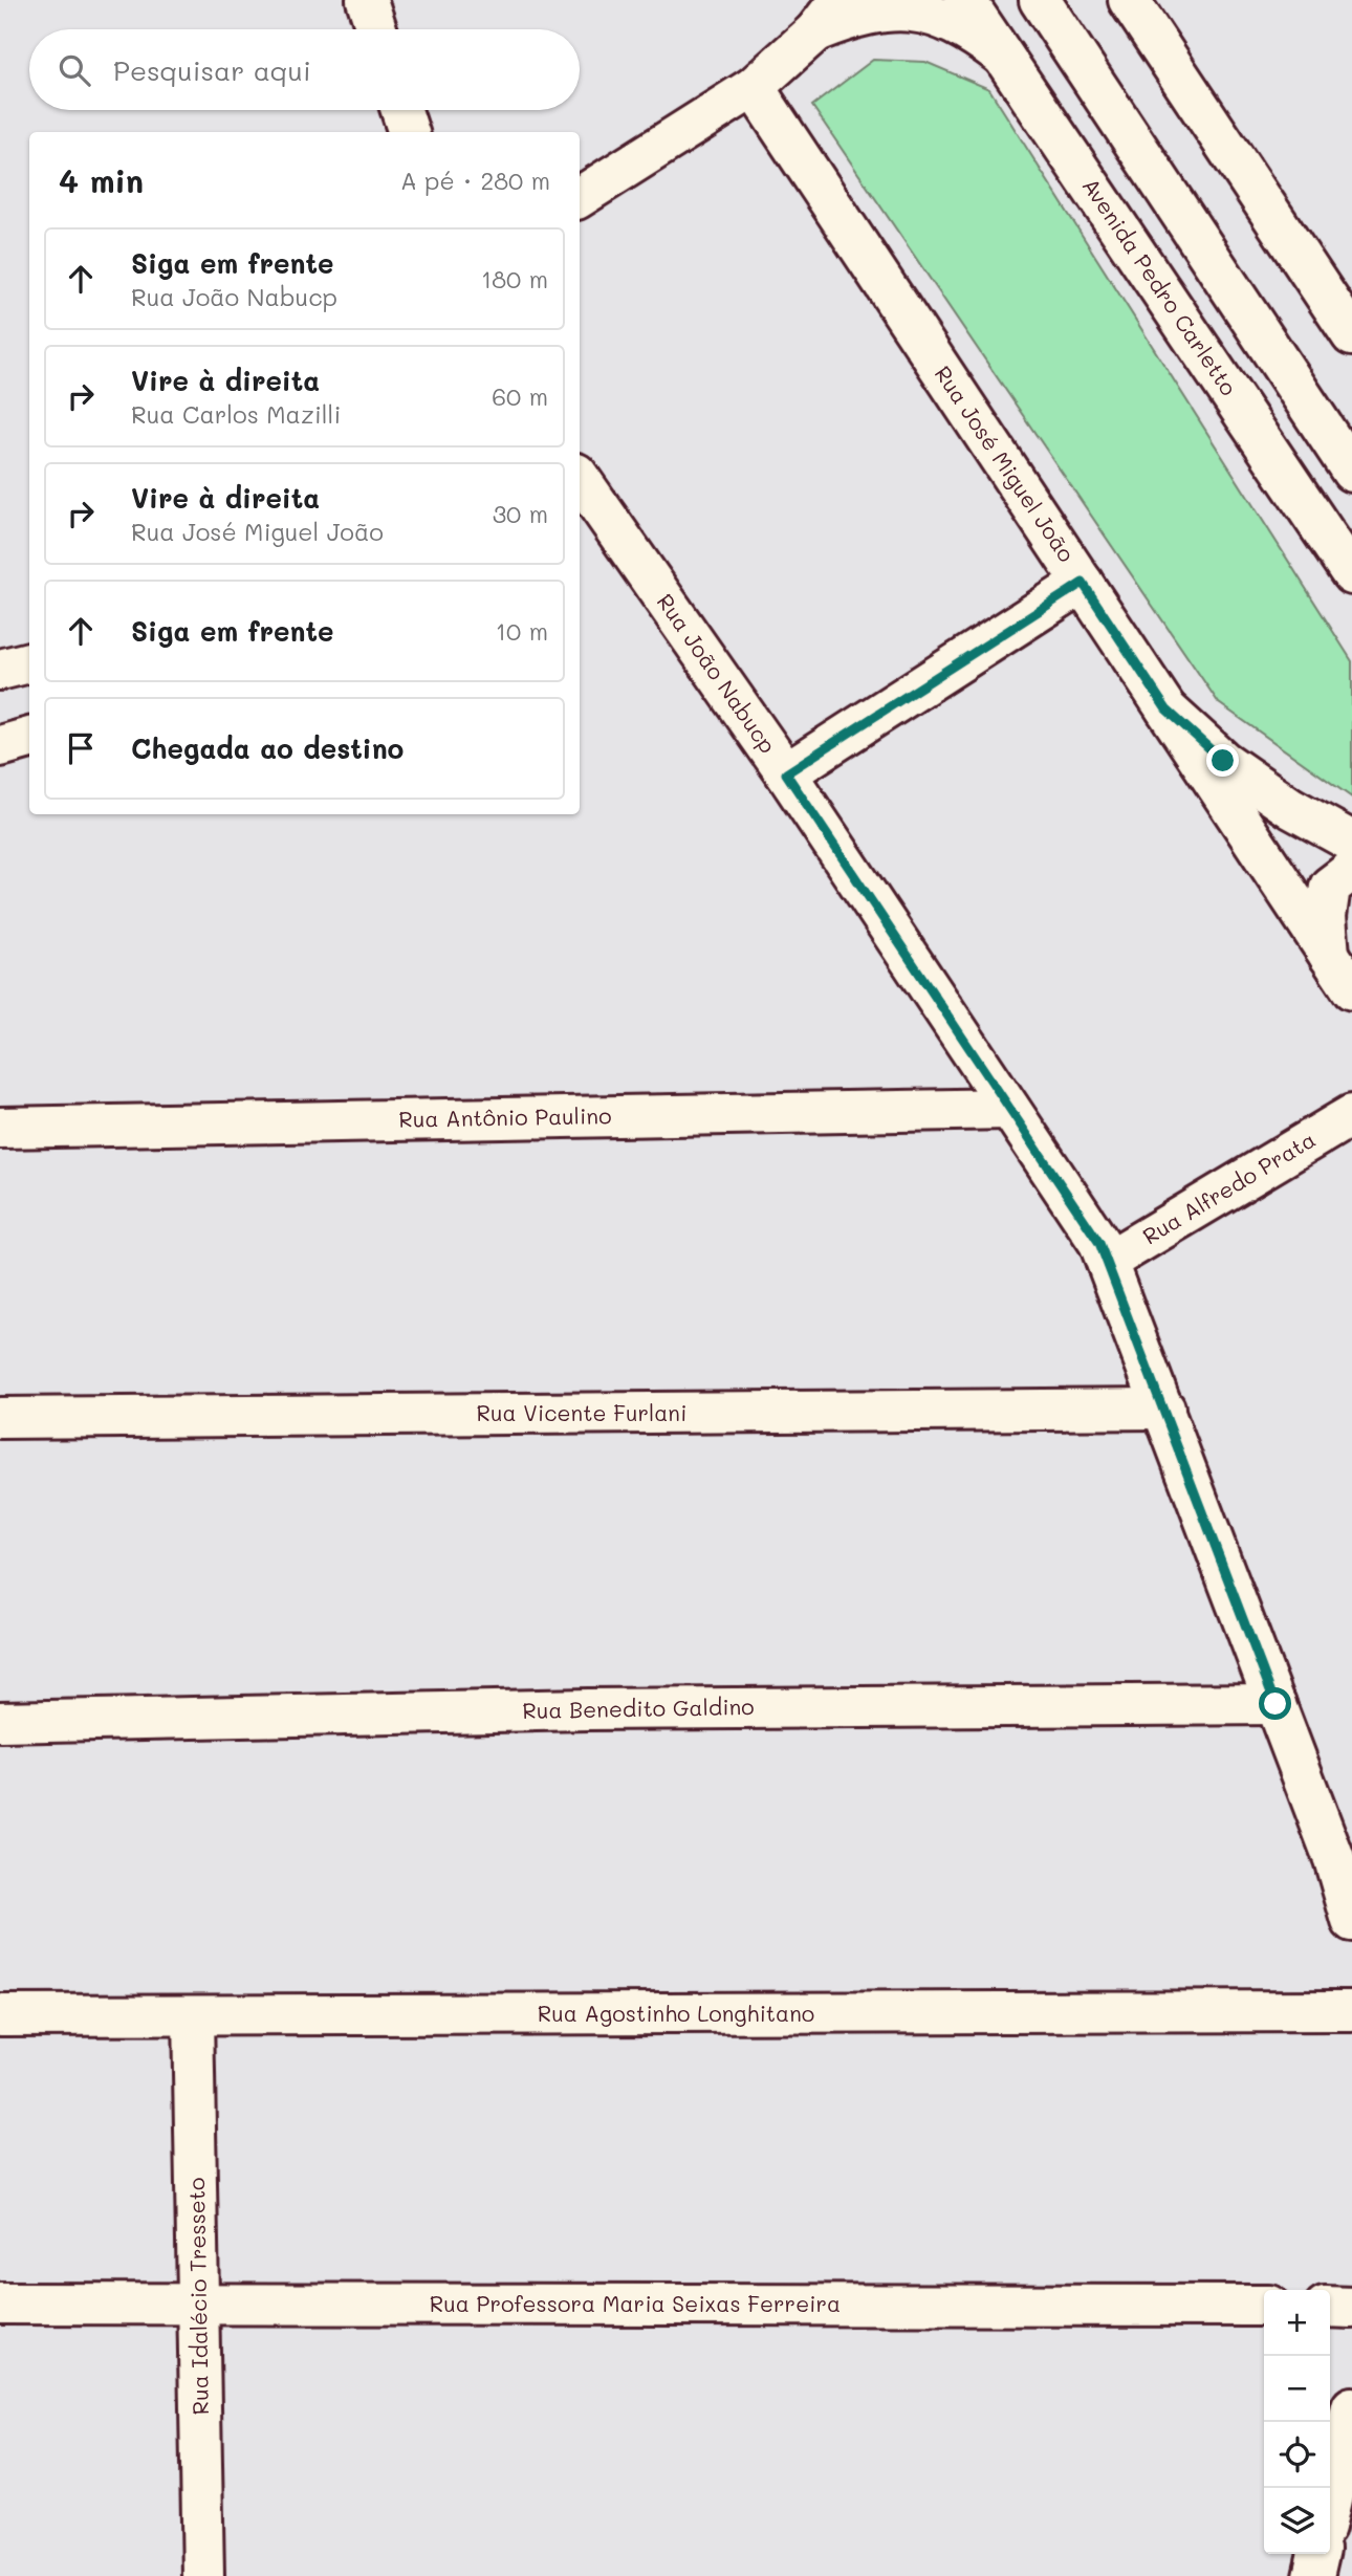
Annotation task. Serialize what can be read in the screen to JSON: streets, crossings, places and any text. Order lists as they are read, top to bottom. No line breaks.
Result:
{"streets":{"street":["Avenida Pedro Carletto","Rua José Miguel João","Rua João Nabucp","Rua Antônio Paulino","Rua Alfredo Prata","Rua Vicente Furlani","Rua Benedito Galdino","Rua Agostinho Longhitano","Rua Idalécio Tresseto","Rua Professora Maria Seixas Ferreira"]},"crossings":[["Rua João Nabucp","Rua Antônio Paulino"],["Rua João Nabucp","Rua Alfredo Prata"],["Rua João Nabucp","Rua Vicente Furlani"],["Rua João Nabucp","Rua Benedito Galdino"],["Rua Agostinho Longhitano","Rua Idalécio Tresseto"],["Rua Idalécio Tresseto","Rua Professora Maria Seixas Ferreira"]],"page":{"search":"Pesquisar aqui","heading":["4 min","A pé · 280 m"],"list":[["Siga em frente","Rua João Nabucp","180 m"],["Vire à direita","Rua Carlos Mazilli","60 m"],["Vire à direita","Rua José Miguel João","30 m"],["Siga em frente","10 m"],"Chegada ao destino"],"map_buttons":["+","−"]}}
